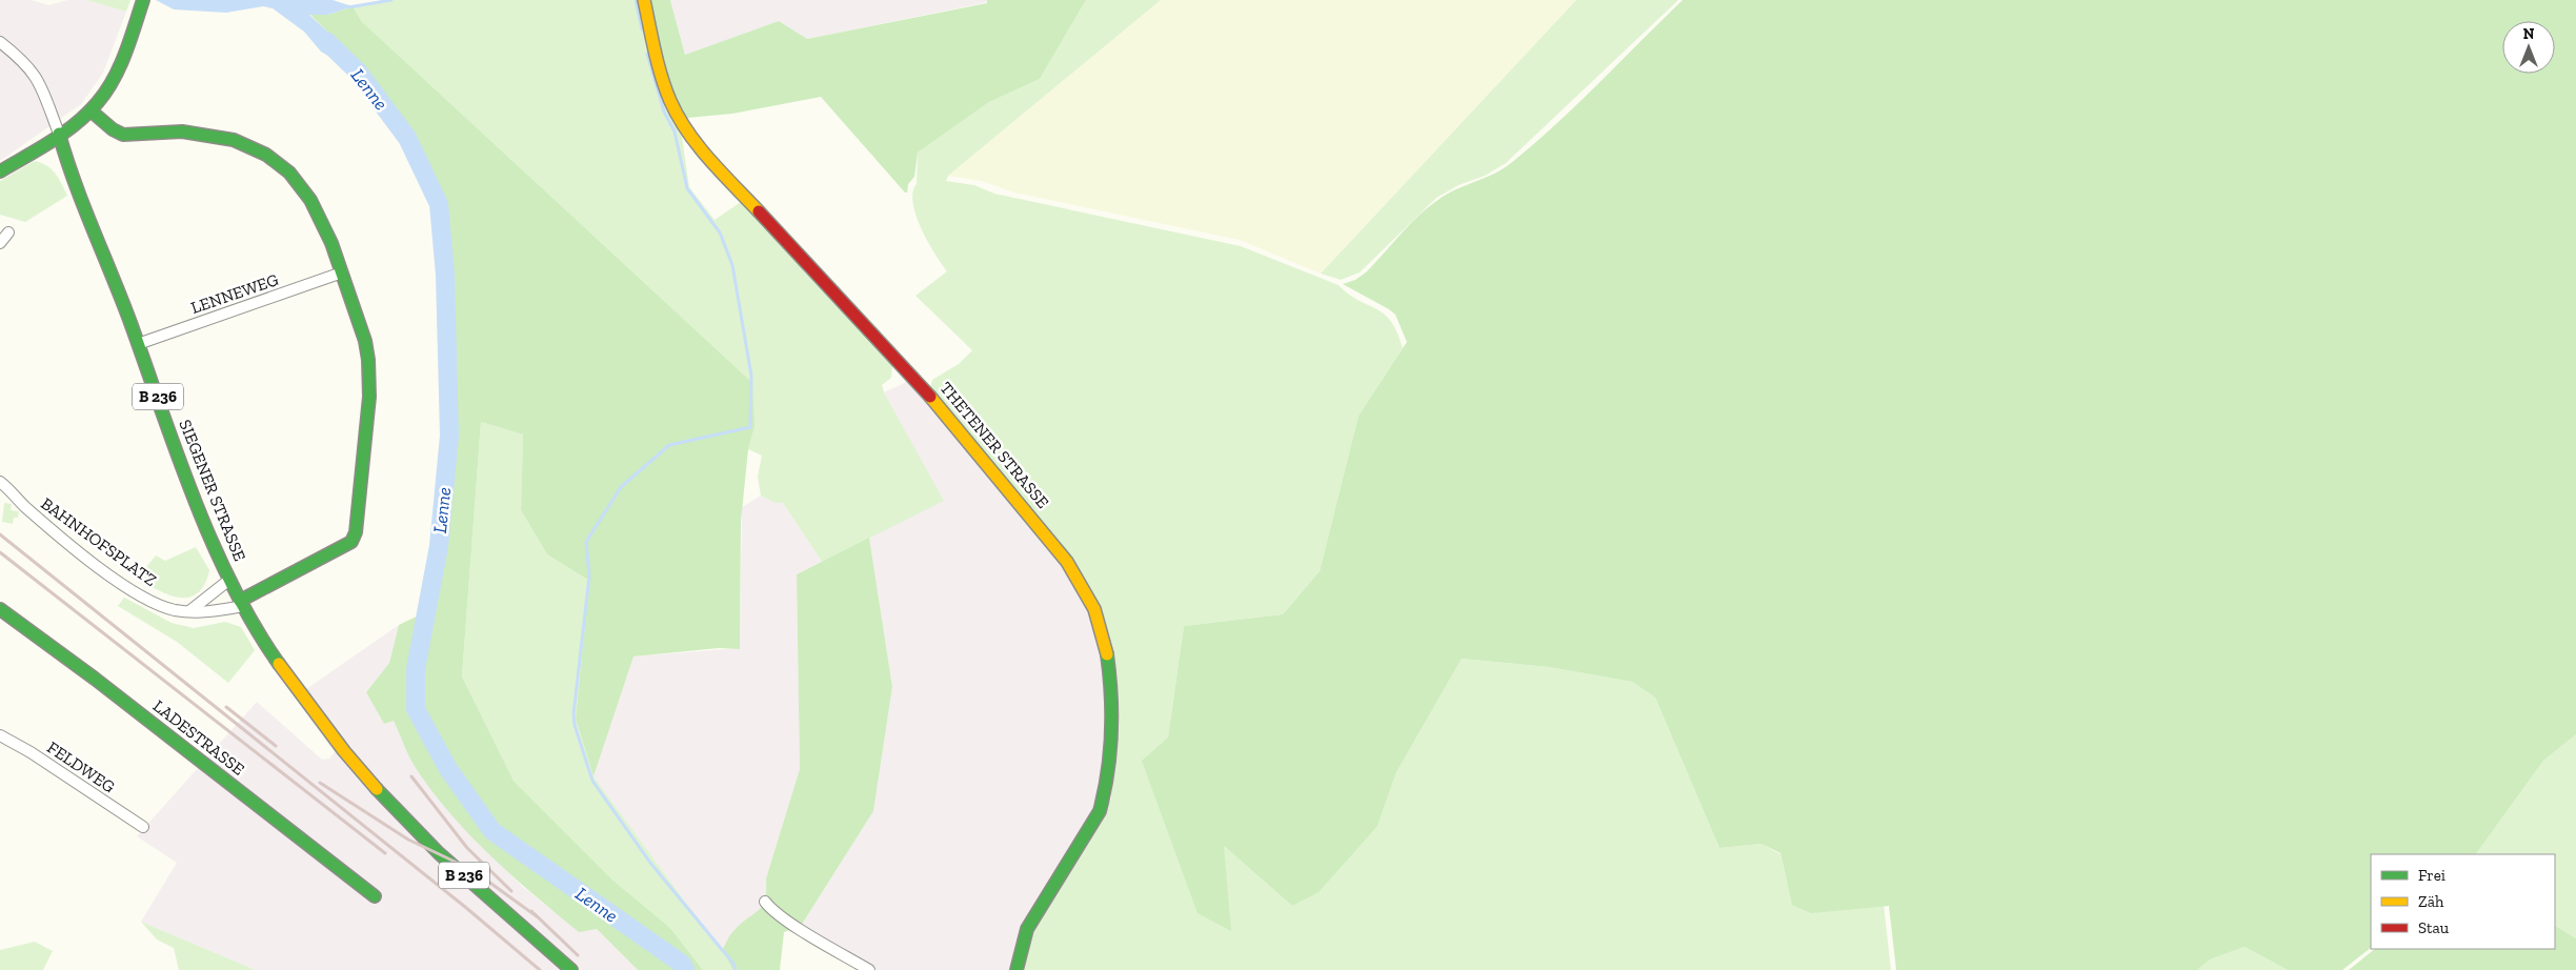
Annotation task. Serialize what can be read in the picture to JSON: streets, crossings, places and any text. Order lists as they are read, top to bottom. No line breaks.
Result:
{"streets":{"street":["LENNEWEG","B 236","THETENER STRASSE","SIEGENER STRASSE","BAHNHOFSPLATZ","LADESTRASSE","FELDWEG"]},"crossings":[["LENNEWEG","SIEGENER STRASSE"],["SIEGENER STRASSE","BAHNHOFSPLATZ"]],"water":["Lenne"],"legend":["Frei","Zäh","Stau"],"north":"top"}
